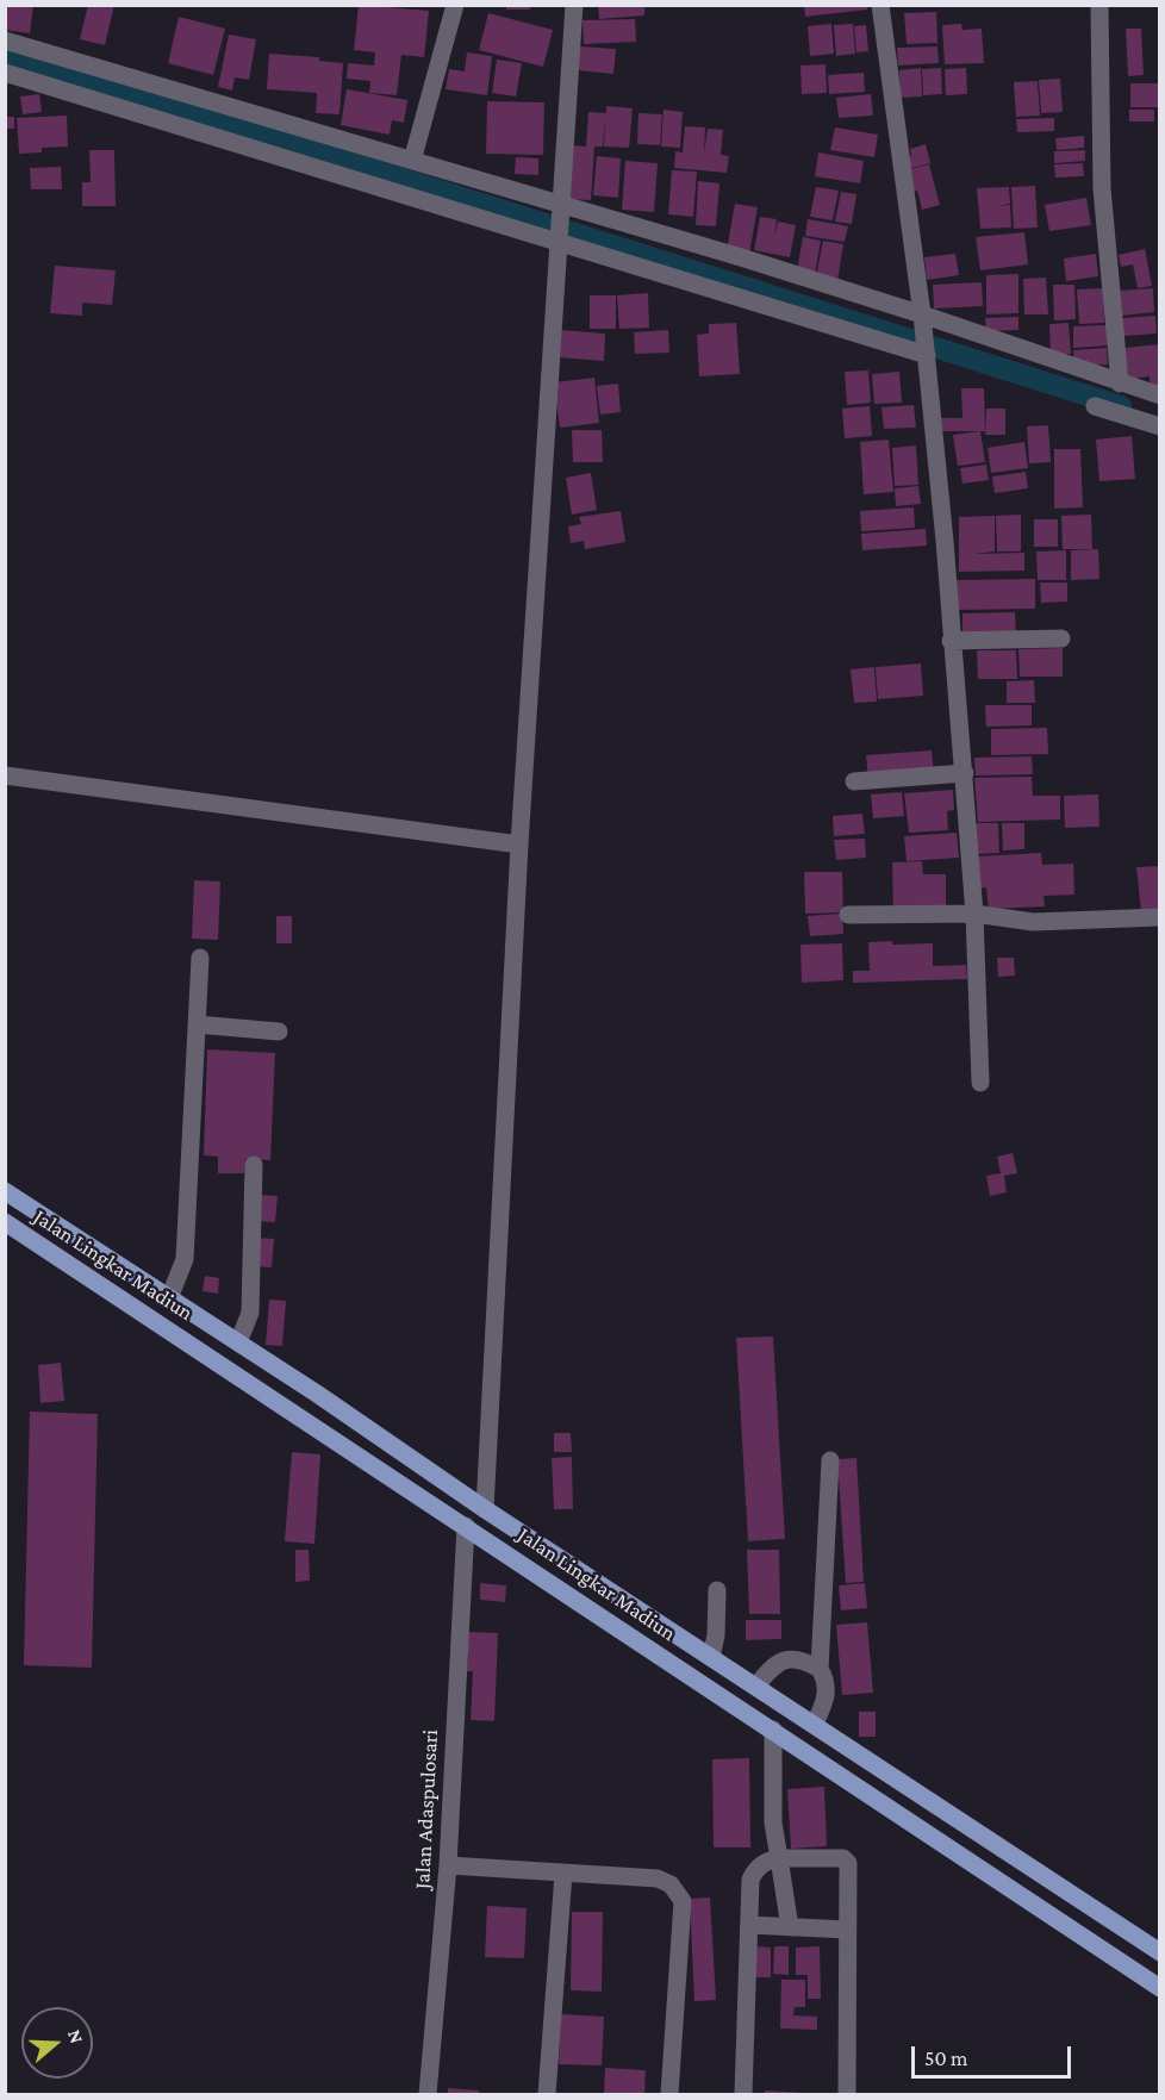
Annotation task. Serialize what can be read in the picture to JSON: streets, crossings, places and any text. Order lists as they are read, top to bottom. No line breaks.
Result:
{"streets":{"main road":["Jalan Lingkar Madiun"],"street":["Jalan Adaspulosari"]},"crossings":[["Jalan Lingkar Madiun","Jalan Adaspulosari"]],"scale_bar":"50 m","north":"right"}
